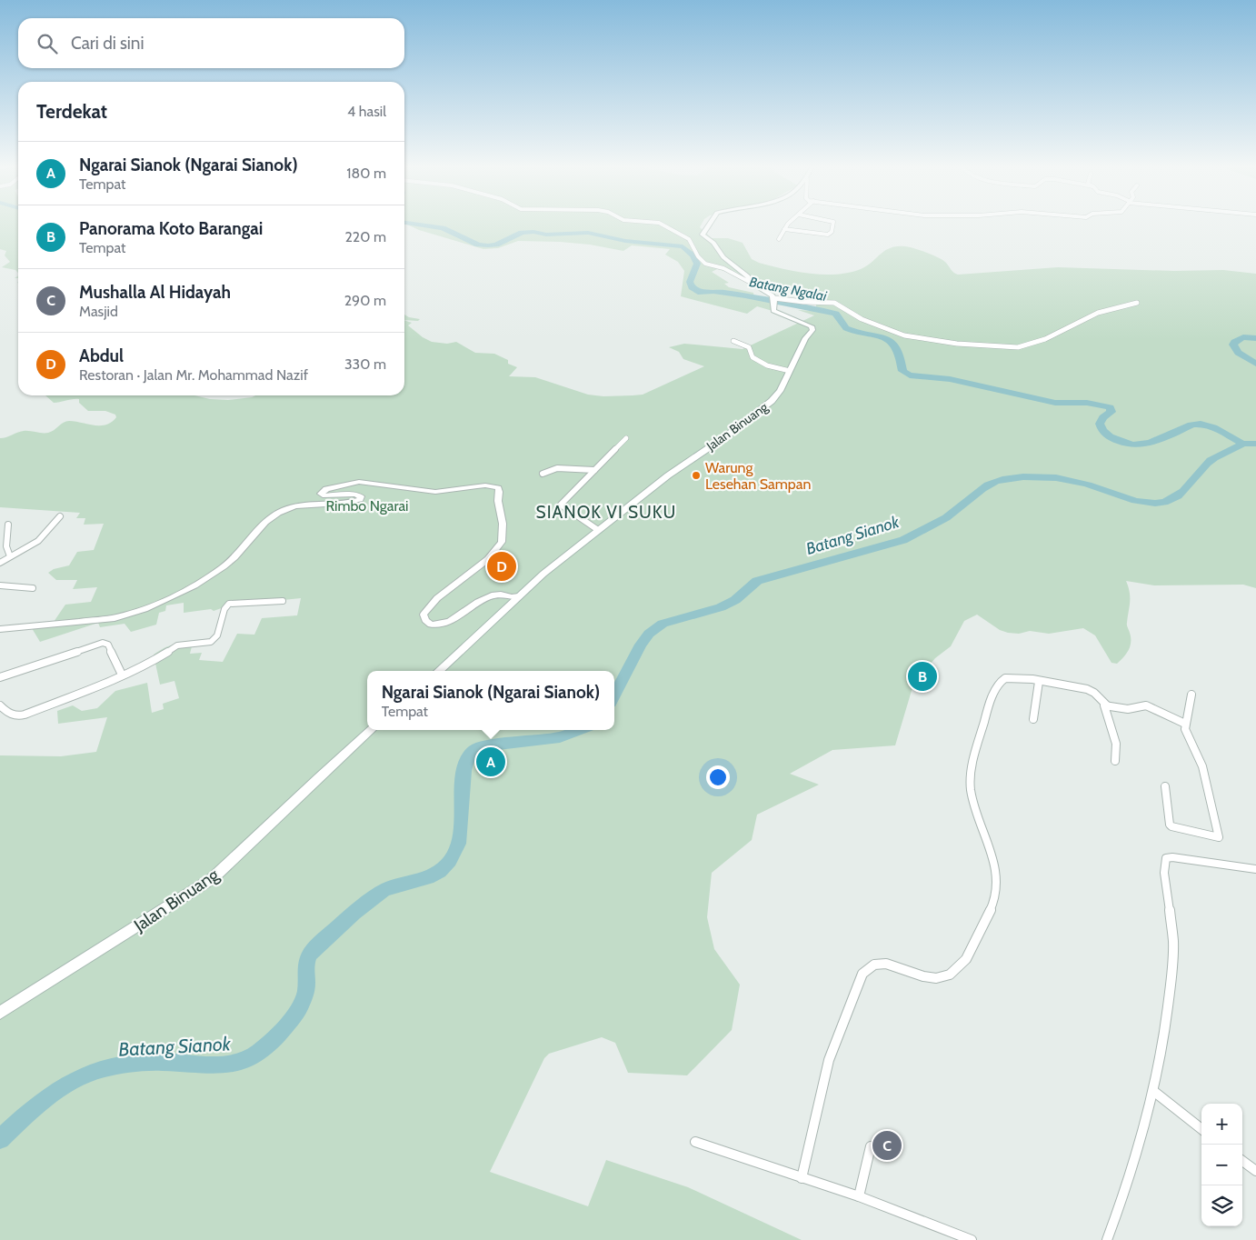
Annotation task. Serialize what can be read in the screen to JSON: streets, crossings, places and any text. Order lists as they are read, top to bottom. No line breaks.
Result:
{"streets":{"main road":["Jalan Binuang"]},"districts":["SIANOK VI SUKU"],"water":["Batang Ngalai","Batang Sianok"],"parks":["Rimbo Ngarai"],"places":["Warung Lesehan Sampan"],"page":{"search":"Cari di sini","heading":["Terdekat","4 hasil"],"list":[{"mark":"A","name":"Ngarai Sianok (Ngarai Sianok)","note":"Tempat","value":"180 m"},{"mark":"B","name":"Panorama Koto Barangai","note":"Tempat","value":"220 m"},{"mark":"C","name":"Mushalla Al Hidayah","note":"Masjid","value":"290 m"},{"mark":"D","name":"Abdul","note":"Restoran · Jalan Mr. Mohammad Nazif","value":"330 m"}],"pins":["D","B","A","C"],"popup":["Ngarai Sianok (Ngarai Sianok)","Tempat"],"map_buttons":["+","−"]}}
